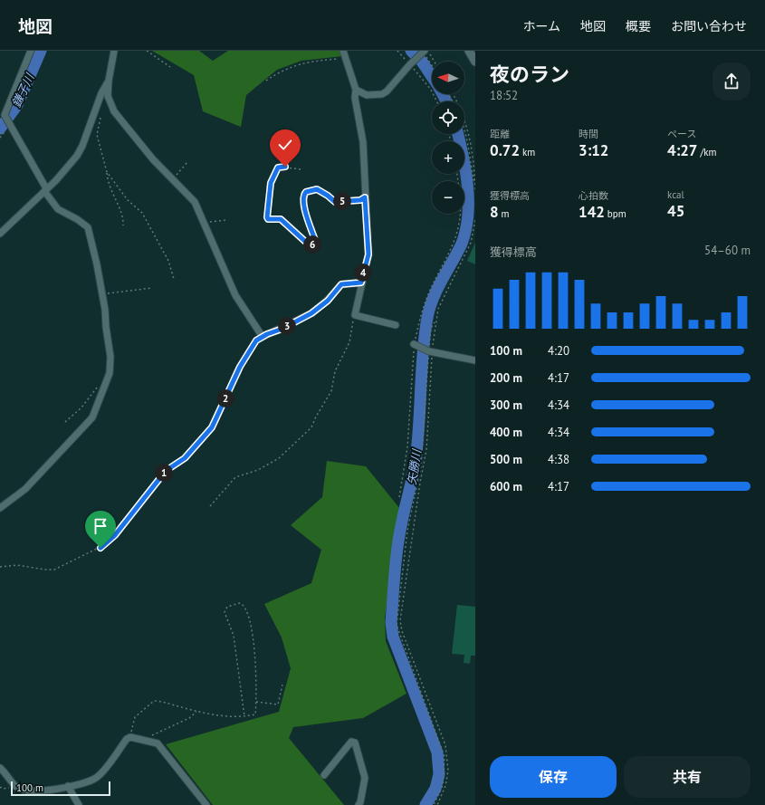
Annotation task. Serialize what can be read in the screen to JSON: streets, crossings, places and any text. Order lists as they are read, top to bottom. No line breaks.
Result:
{"water":["鎌子川","矢勝川"],"scale_bar":"100 m","north":"left","page":{"header":"地図","nav":["ホーム","地図","概要","お問い合わせ"],"heading":["夜のラン","18:52"],"map_buttons":["+","−"],"stats":[["距離","0.72 km"],["時間","3:12"],["ペース","4:27 /km"],["獲得標高","8 m"],["心拍数","142 bpm"],["kcal","45"]],"pins":["5","6","4","3","2","1"],"chart":["獲得標高","54–60 m"],"list":[{"name":"100 m","note":"4:20"},{"name":"200 m","note":"4:17"},{"name":"300 m","note":"4:34"},{"name":"400 m","note":"4:34"},{"name":"500 m","note":"4:38"},{"name":"600 m","note":"4:17"}],"buttons":["保存","共有"],"scale":"100 m"}}
